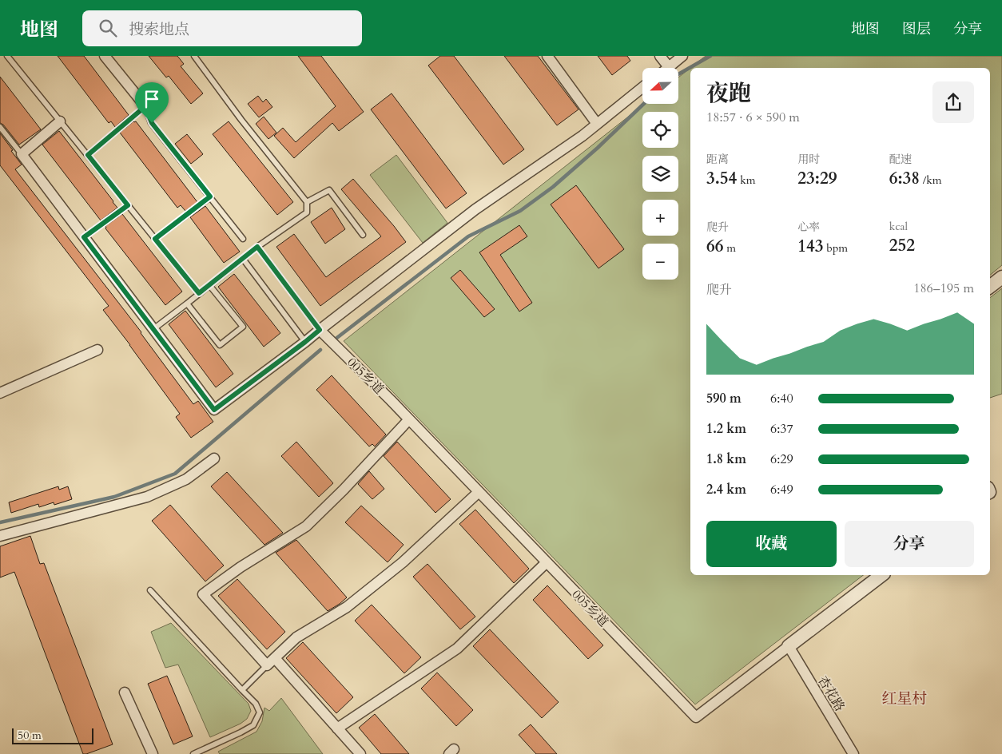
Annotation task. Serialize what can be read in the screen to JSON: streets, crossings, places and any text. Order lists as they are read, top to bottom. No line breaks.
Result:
{"streets":{"street":["005乡道","杏花路"]},"crossings":[["005乡道","杏花路"]],"districts":["红星村"],"scale_bar":"50 m","north":"left","page":{"header":"地图","search":"搜索地点","nav":["地图","图层","分享"],"map_buttons":["+","−"],"heading":["夜跑","18:57 · 6 × 590 m"],"stats":[["距离","3.54 km"],["用时","23:29"],["配速","6:38 /km"],["爬升","66 m"],["心率","143 bpm"],["kcal","252"]],"chart":["爬升","186–195 m"],"list":[{"name":"590 m","note":"6:40"},{"name":"1.2 km","note":"6:37"},{"name":"1.8 km","note":"6:29"},{"name":"2.4 km","note":"6:49"}],"buttons":["收藏","分享"],"scale":"50 m"}}
